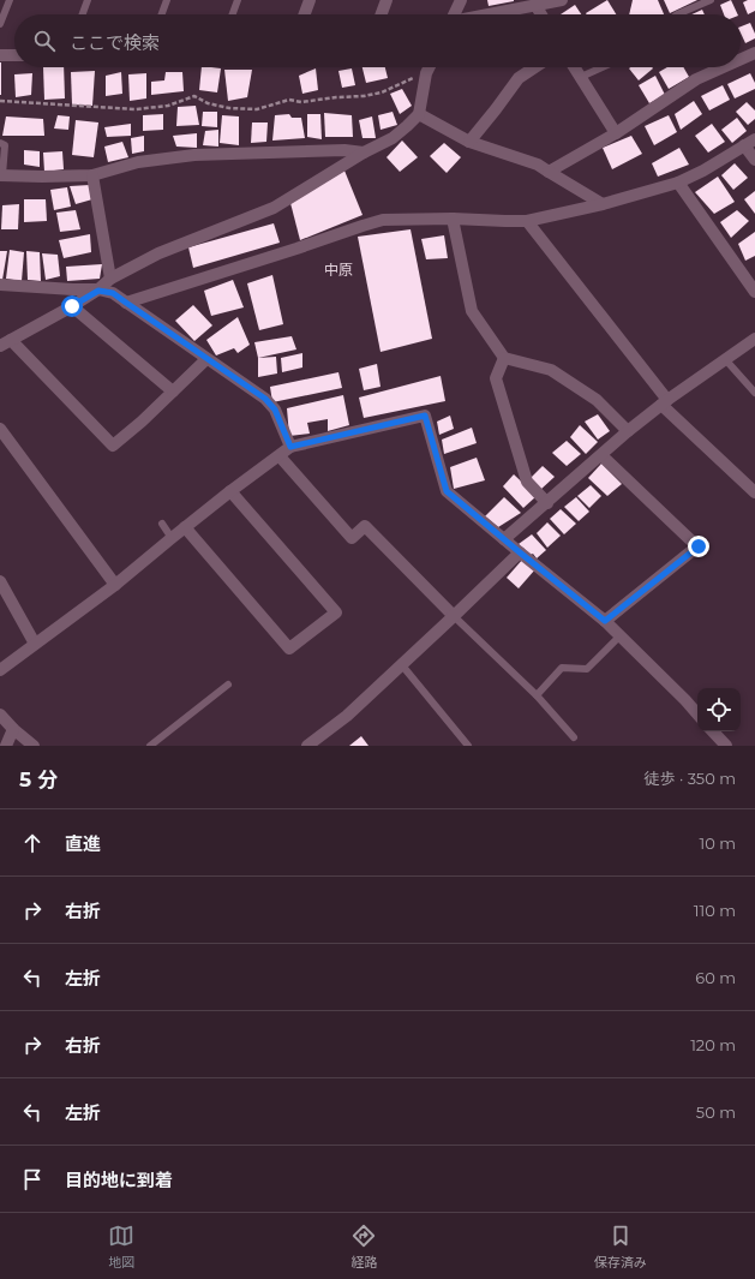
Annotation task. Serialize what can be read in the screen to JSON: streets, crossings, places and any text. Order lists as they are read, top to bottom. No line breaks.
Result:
{"districts":["中原"],"page":{"search":"ここで検索","heading":["5 分","徒歩 · 350 m"],"list":[["直進","10 m"],["右折","110 m"],["左折","60 m"],["右折","120 m"],["左折","50 m"],"目的地に到着"],"nav":["地図","経路","保存済み"]}}
